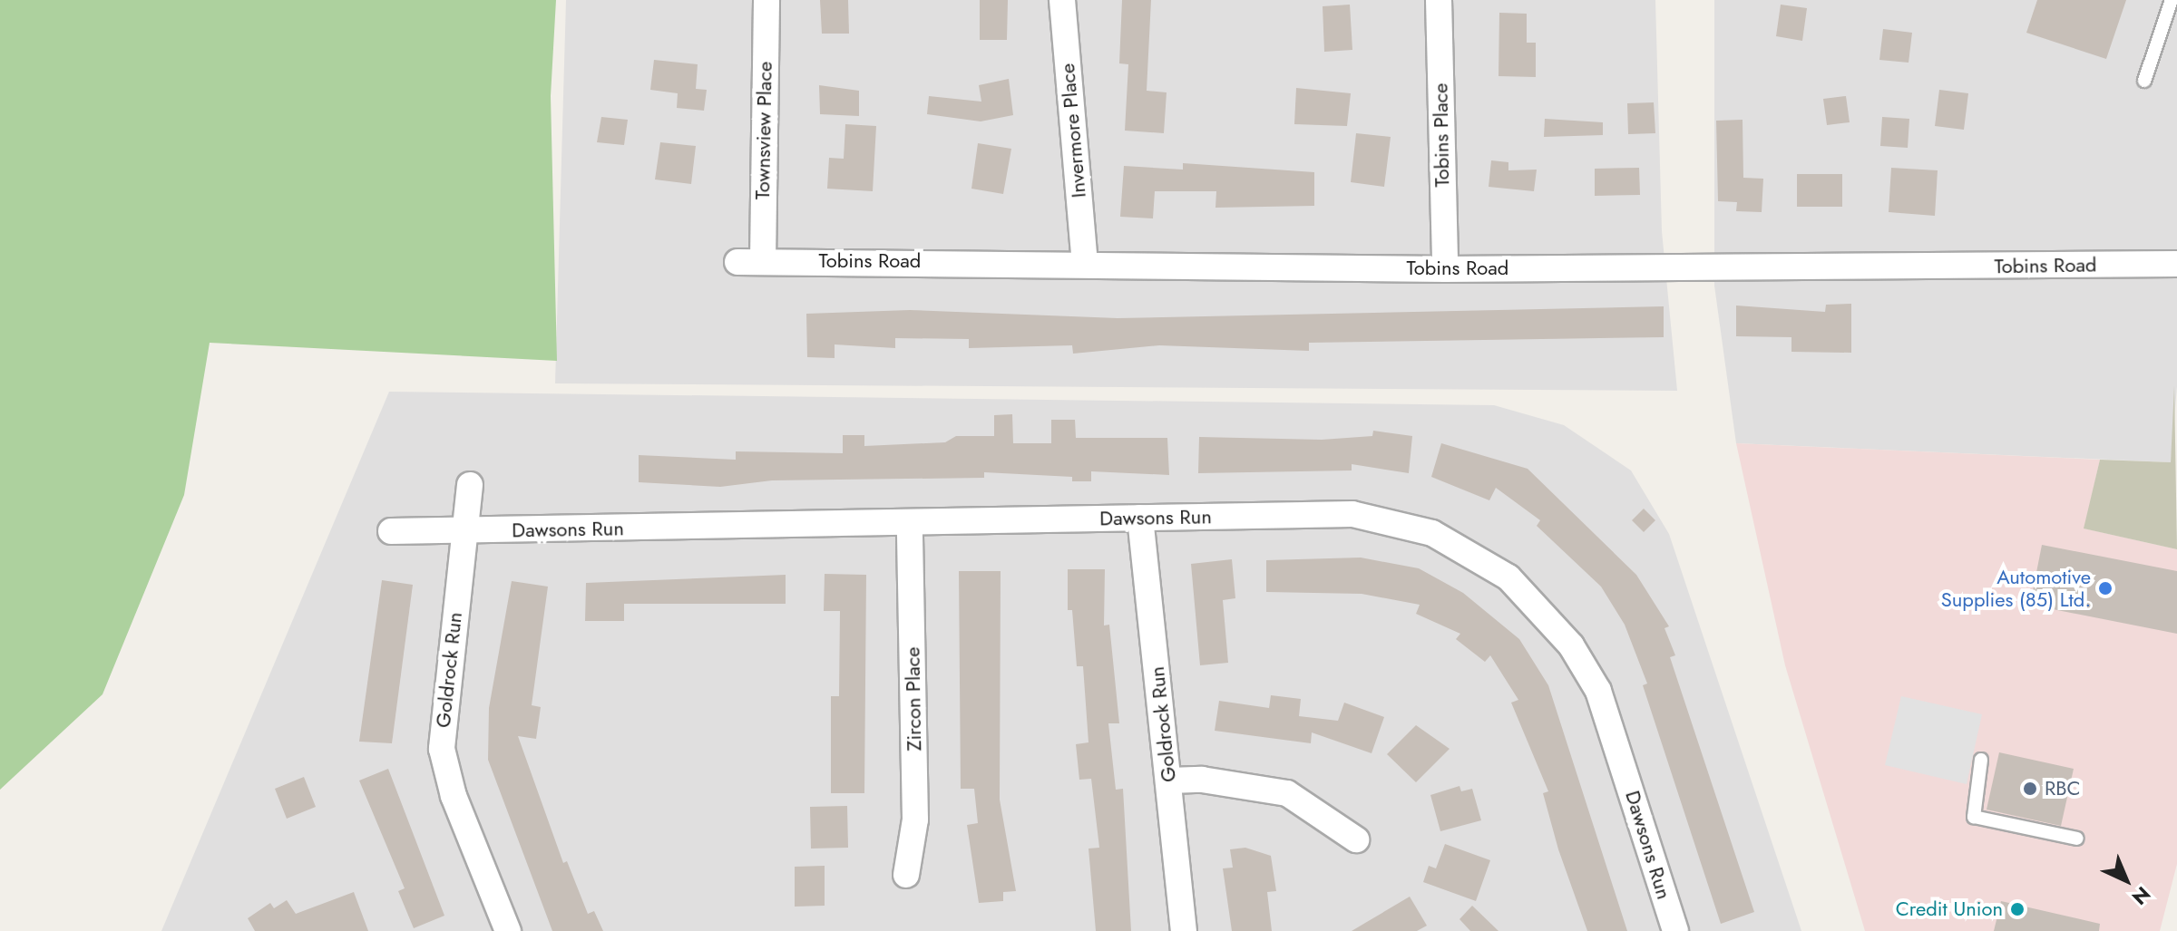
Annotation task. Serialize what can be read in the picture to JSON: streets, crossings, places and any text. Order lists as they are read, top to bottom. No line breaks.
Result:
{"streets":{"street":["Townsview Place","Invermore Place","Tobins Place","Tobins Road","Dawsons Run","Goldrock Run","Zircon Place"]},"crossings":[["Townsview Place","Tobins Road"],["Invermore Place","Tobins Road"],["Tobins Place","Tobins Road"],["Dawsons Run","Goldrock Run"],["Dawsons Run","Zircon Place"]],"places":["Automotive Supplies (85) Ltd.","RBC","Credit Union"],"north":"bottom right"}
